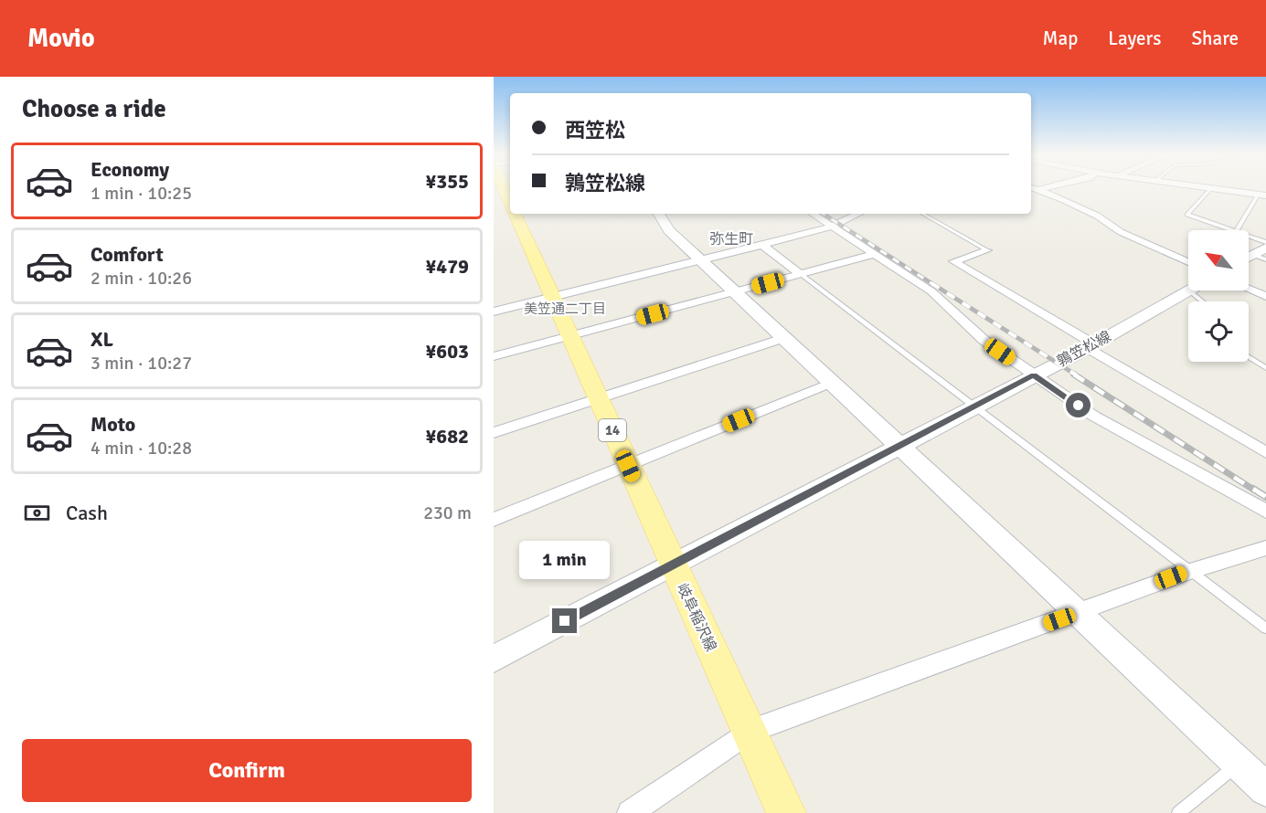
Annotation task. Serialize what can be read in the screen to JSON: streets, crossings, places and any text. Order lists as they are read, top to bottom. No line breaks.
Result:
{"streets":{"main road":["14","岐阜稲沢線"],"street":["鶉笠松線"]},"crossings":[["鶉笠松線","岐阜稲沢線"]],"districts":["弥生町","美笠通二丁目"],"north":"top left","page":{"header":"Movio","nav":["Map","Layers","Share"],"heading":"Choose a ride","banner":["西笠松","鶉笠松線"],"list":[{"name":"Economy","note":"1 min · 10:25","value":"¥355"},{"name":"Comfort","note":"2 min · 10:26","value":"¥479"},{"name":"XL","note":"3 min · 10:27","value":"¥603"},{"name":"Moto","note":"4 min · 10:28","value":"¥682"}],"pay":["Cash","230 m"],"bubble":"1 min","buttons":"Confirm"}}
